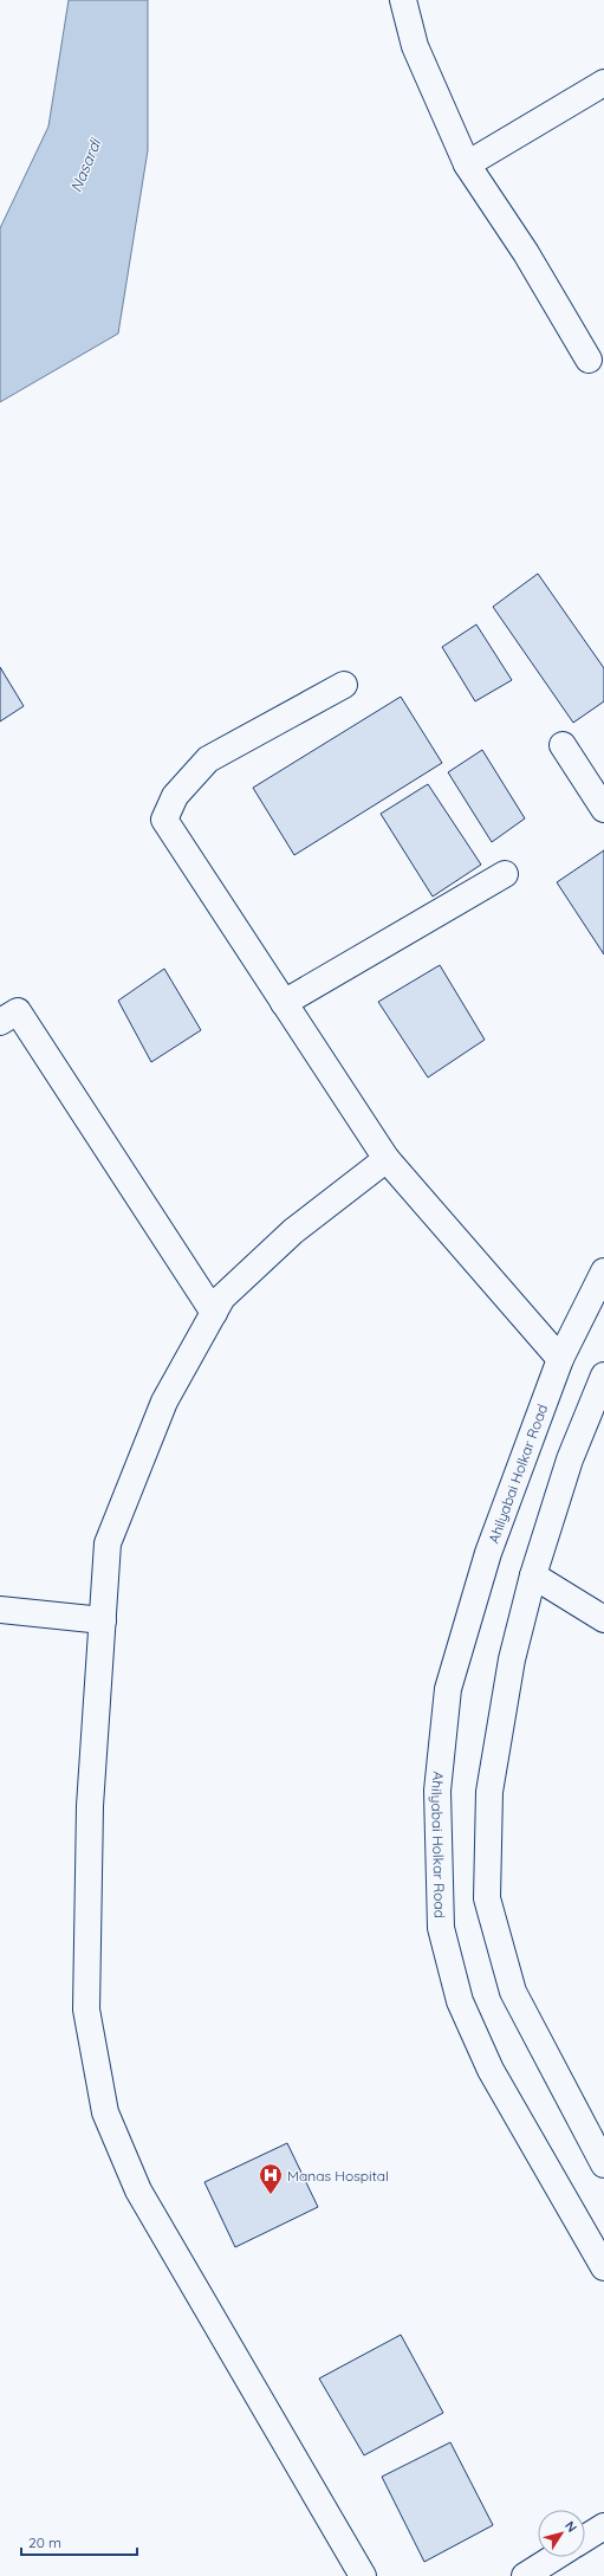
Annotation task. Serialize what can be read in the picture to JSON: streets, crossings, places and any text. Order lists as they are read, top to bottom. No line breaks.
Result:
{"streets":{"street":["Ahilyabai Holkar Road"]},"water":["Nasardi"],"places":{"hospital":["Manas Hospital"]},"scale_bar":"20 m","north":"top right"}
